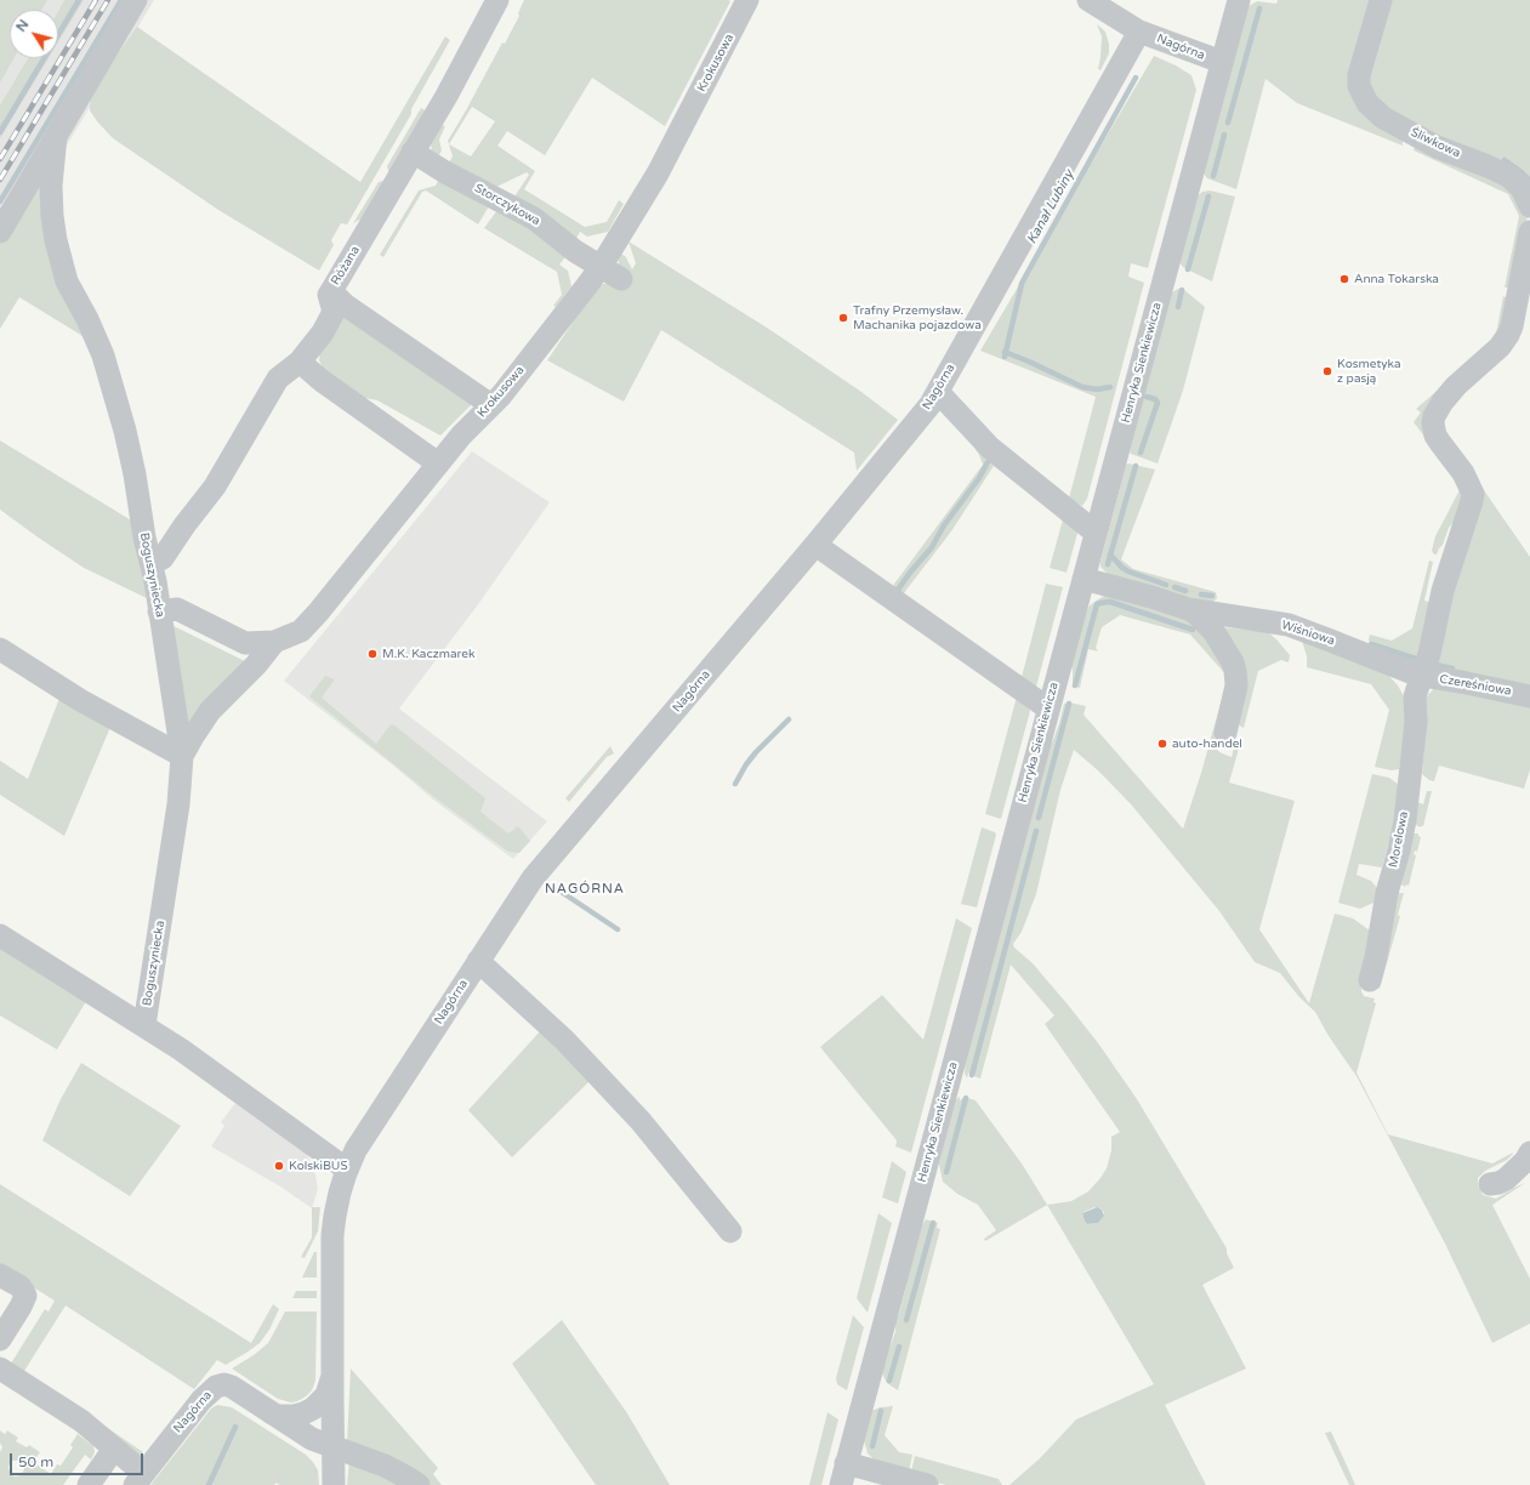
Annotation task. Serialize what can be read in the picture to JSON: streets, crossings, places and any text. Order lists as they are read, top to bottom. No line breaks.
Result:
{"streets":{"street":["Nagórna","Krokusowa","Śliwkowa","Storczykowa","Różana","Henryka Sienkiewicza","Boguszyniecka","Wiśniowa","Czereśniowa","Morelowa"]},"crossings":[["Nagórna","Henryka Sienkiewicza"],["Nagórna","Boguszyniecka"],["Krokusowa","Storczykowa"],["Krokusowa","Boguszyniecka"],["Storczykowa","Różana"],["Różana","Boguszyniecka"],["Henryka Sienkiewicza","Wiśniowa"],["Wiśniowa","Morelowa"],["Czereśniowa","Morelowa"]],"districts":["NAGÓRNA"],"water":["Kanał Lubiny"],"places":["Anna Tokarska","Trafny Przemysław. Machanika pojazdowa","Kosmetyka z pasją","M.K. Kaczmarek","auto-handel","KolskiBUS"],"scale_bar":"50 m","north":"top left"}
